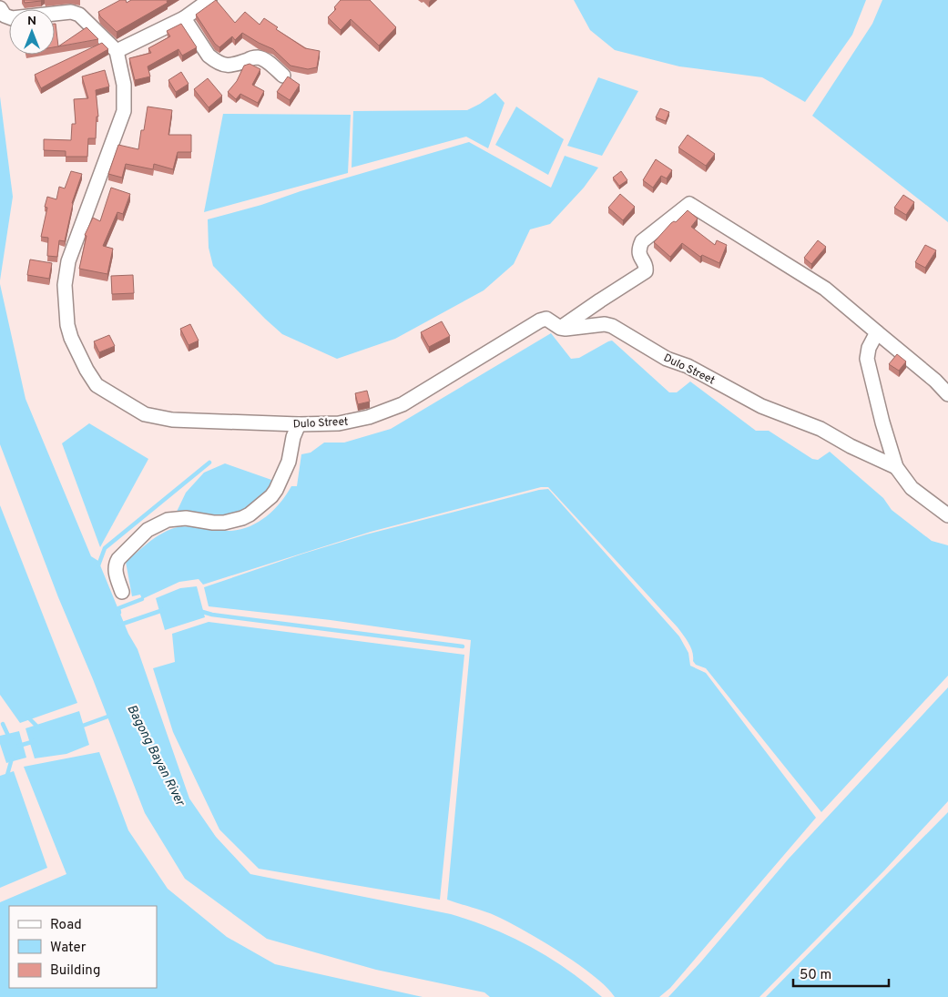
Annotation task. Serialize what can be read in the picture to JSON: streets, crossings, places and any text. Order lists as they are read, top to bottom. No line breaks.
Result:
{"streets":{"street":["Dulo Street"]},"water":["Bagong Bayan River"],"legend":["Road","Water","Building"],"scale_bar":"50 m","north":"top"}
